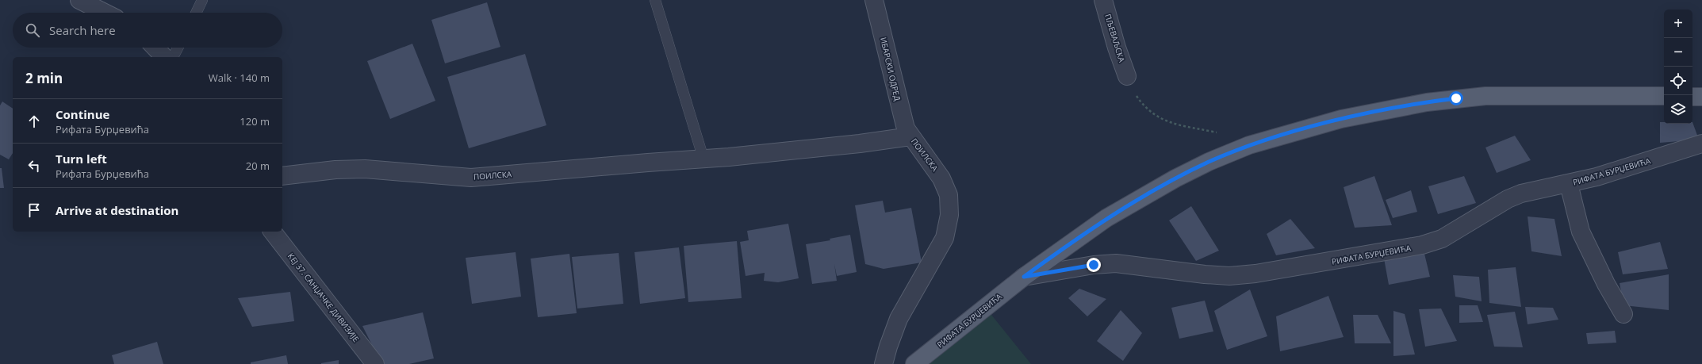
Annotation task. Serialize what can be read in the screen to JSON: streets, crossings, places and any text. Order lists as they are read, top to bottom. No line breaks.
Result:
{"streets":{"main road":["РИФАТА БУРЏЕВИЋА"],"street":["ПЉЕВАЉСКА","ИБАРСКИ ОДРЕД","ПОИЛСКА","КЕЈ 37. САНЏАЧКЕ ДИВИЗИЈЕ"]},"crossings":[["ИБАРСКИ ОДРЕД","ПОИЛСКА"]],"page":{"map_buttons":["+","−"],"search":"Search here","heading":["2 min","Walk · 140 m"],"list":[["Continue","Рифата Бурџевића","120 m"],["Turn left","Рифата Бурџевића","20 m"],"Arrive at destination"]}}
